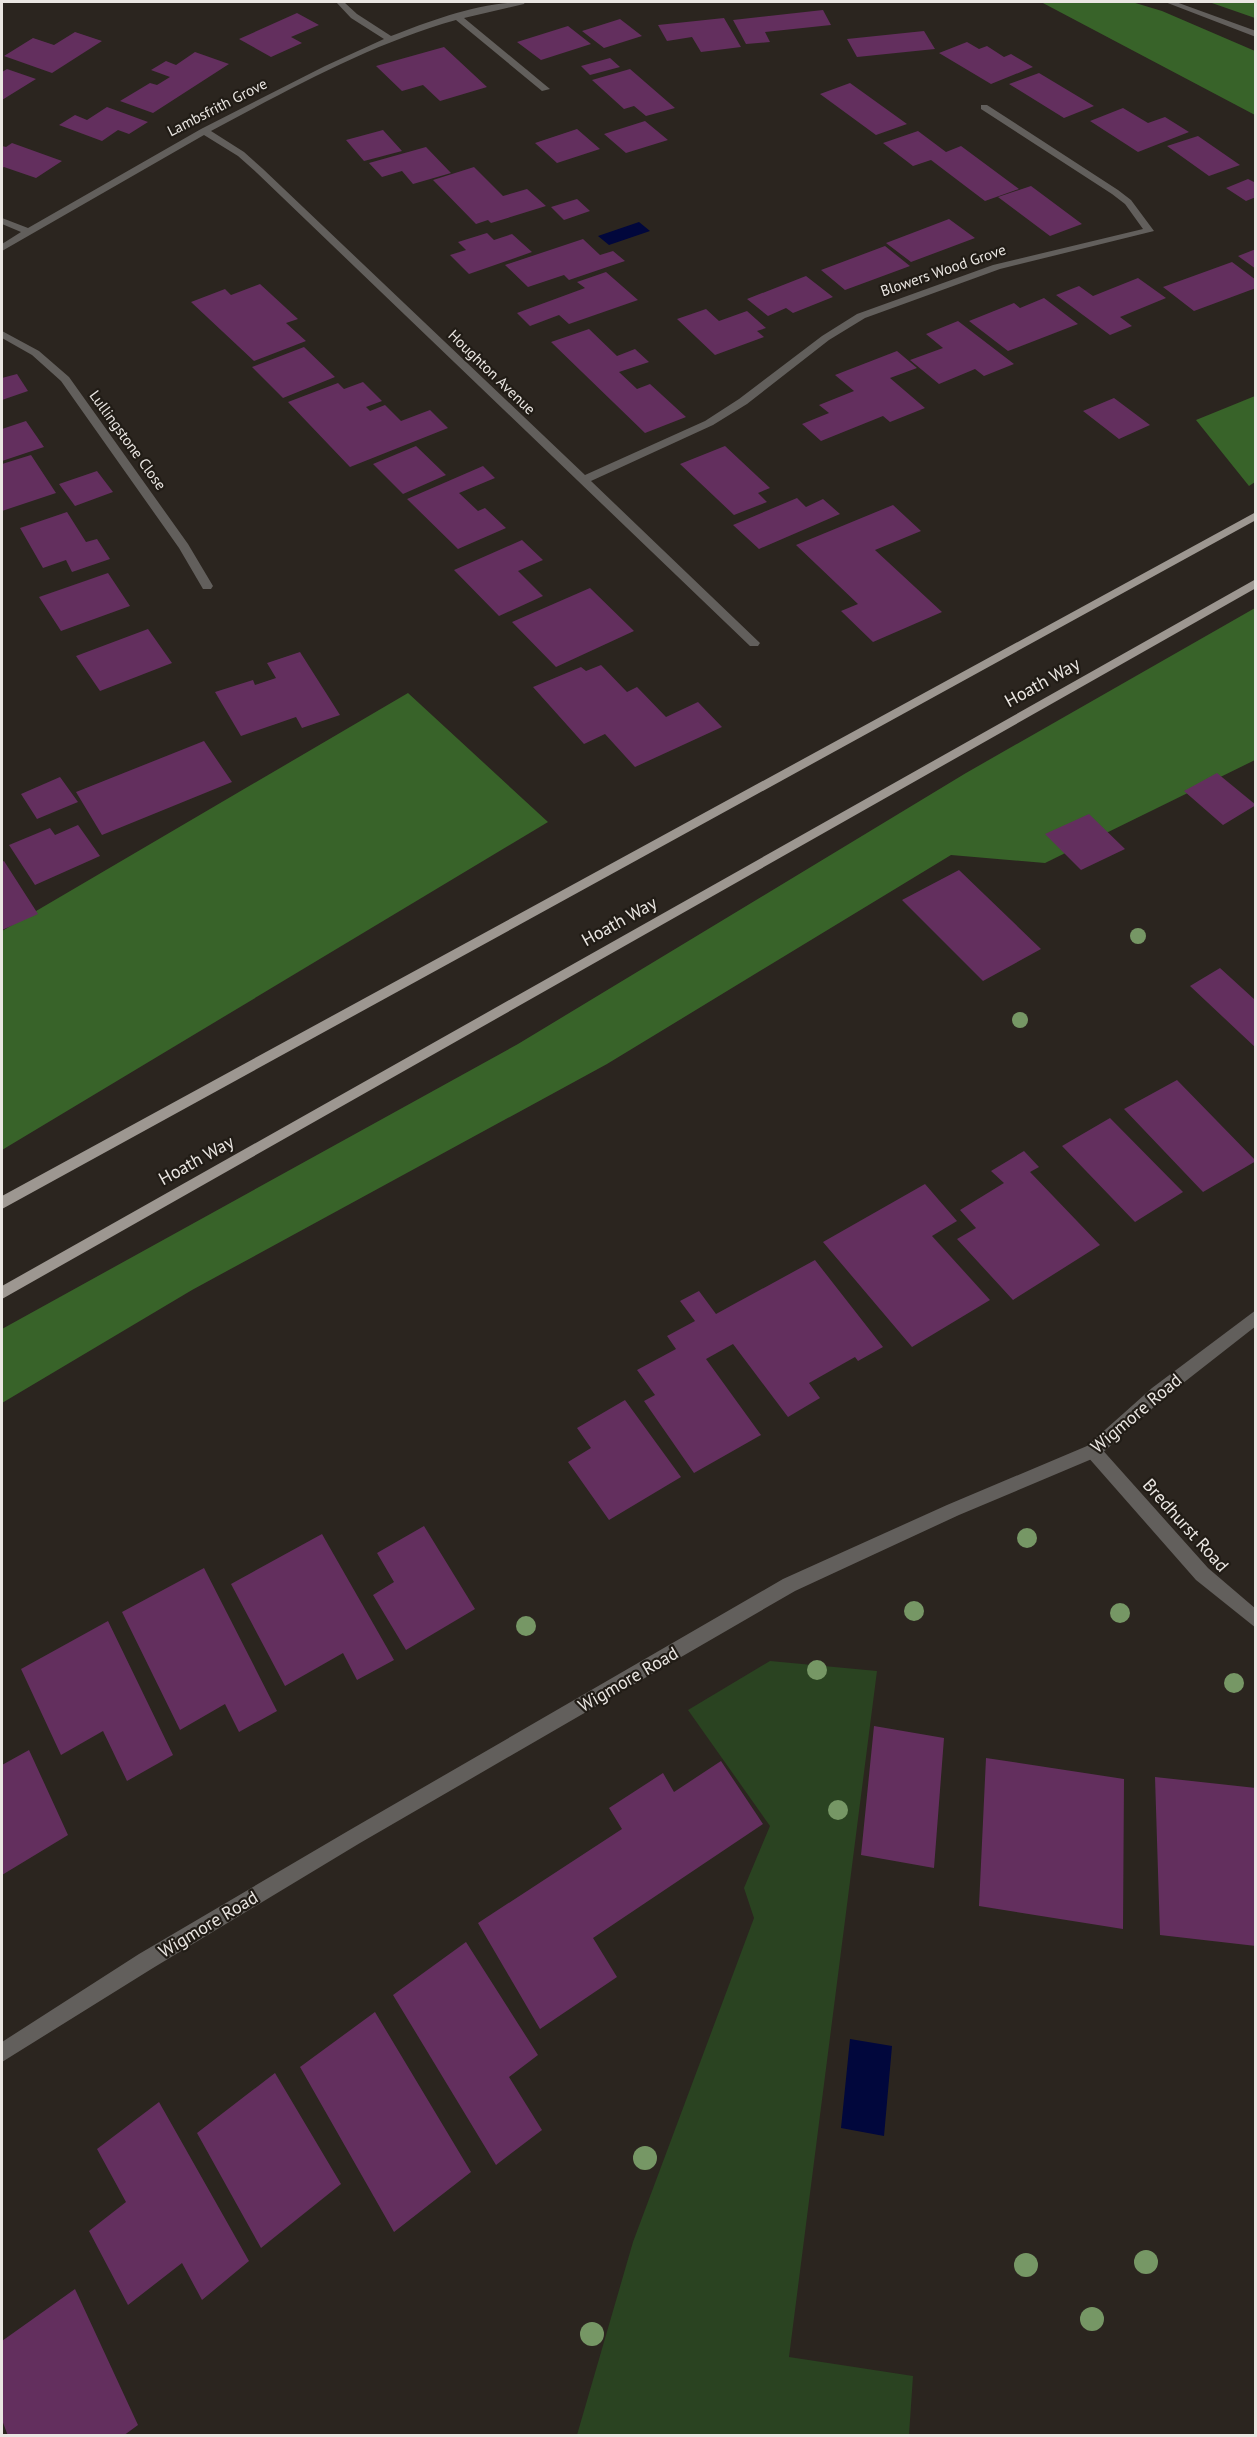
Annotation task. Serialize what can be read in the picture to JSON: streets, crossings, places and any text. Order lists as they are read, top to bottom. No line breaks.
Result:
{"streets":{"main road":["Hoath Way"],"street":["Lambsfrith Grove","Blowers Wood Grove","Houghton Avenue","Lullingstone Close","Wigmore Road","Bredhurst Road"]},"crossings":[["Lambsfrith Grove","Houghton Avenue"],["Blowers Wood Grove","Houghton Avenue"],["Wigmore Road","Bredhurst Road"]]}
